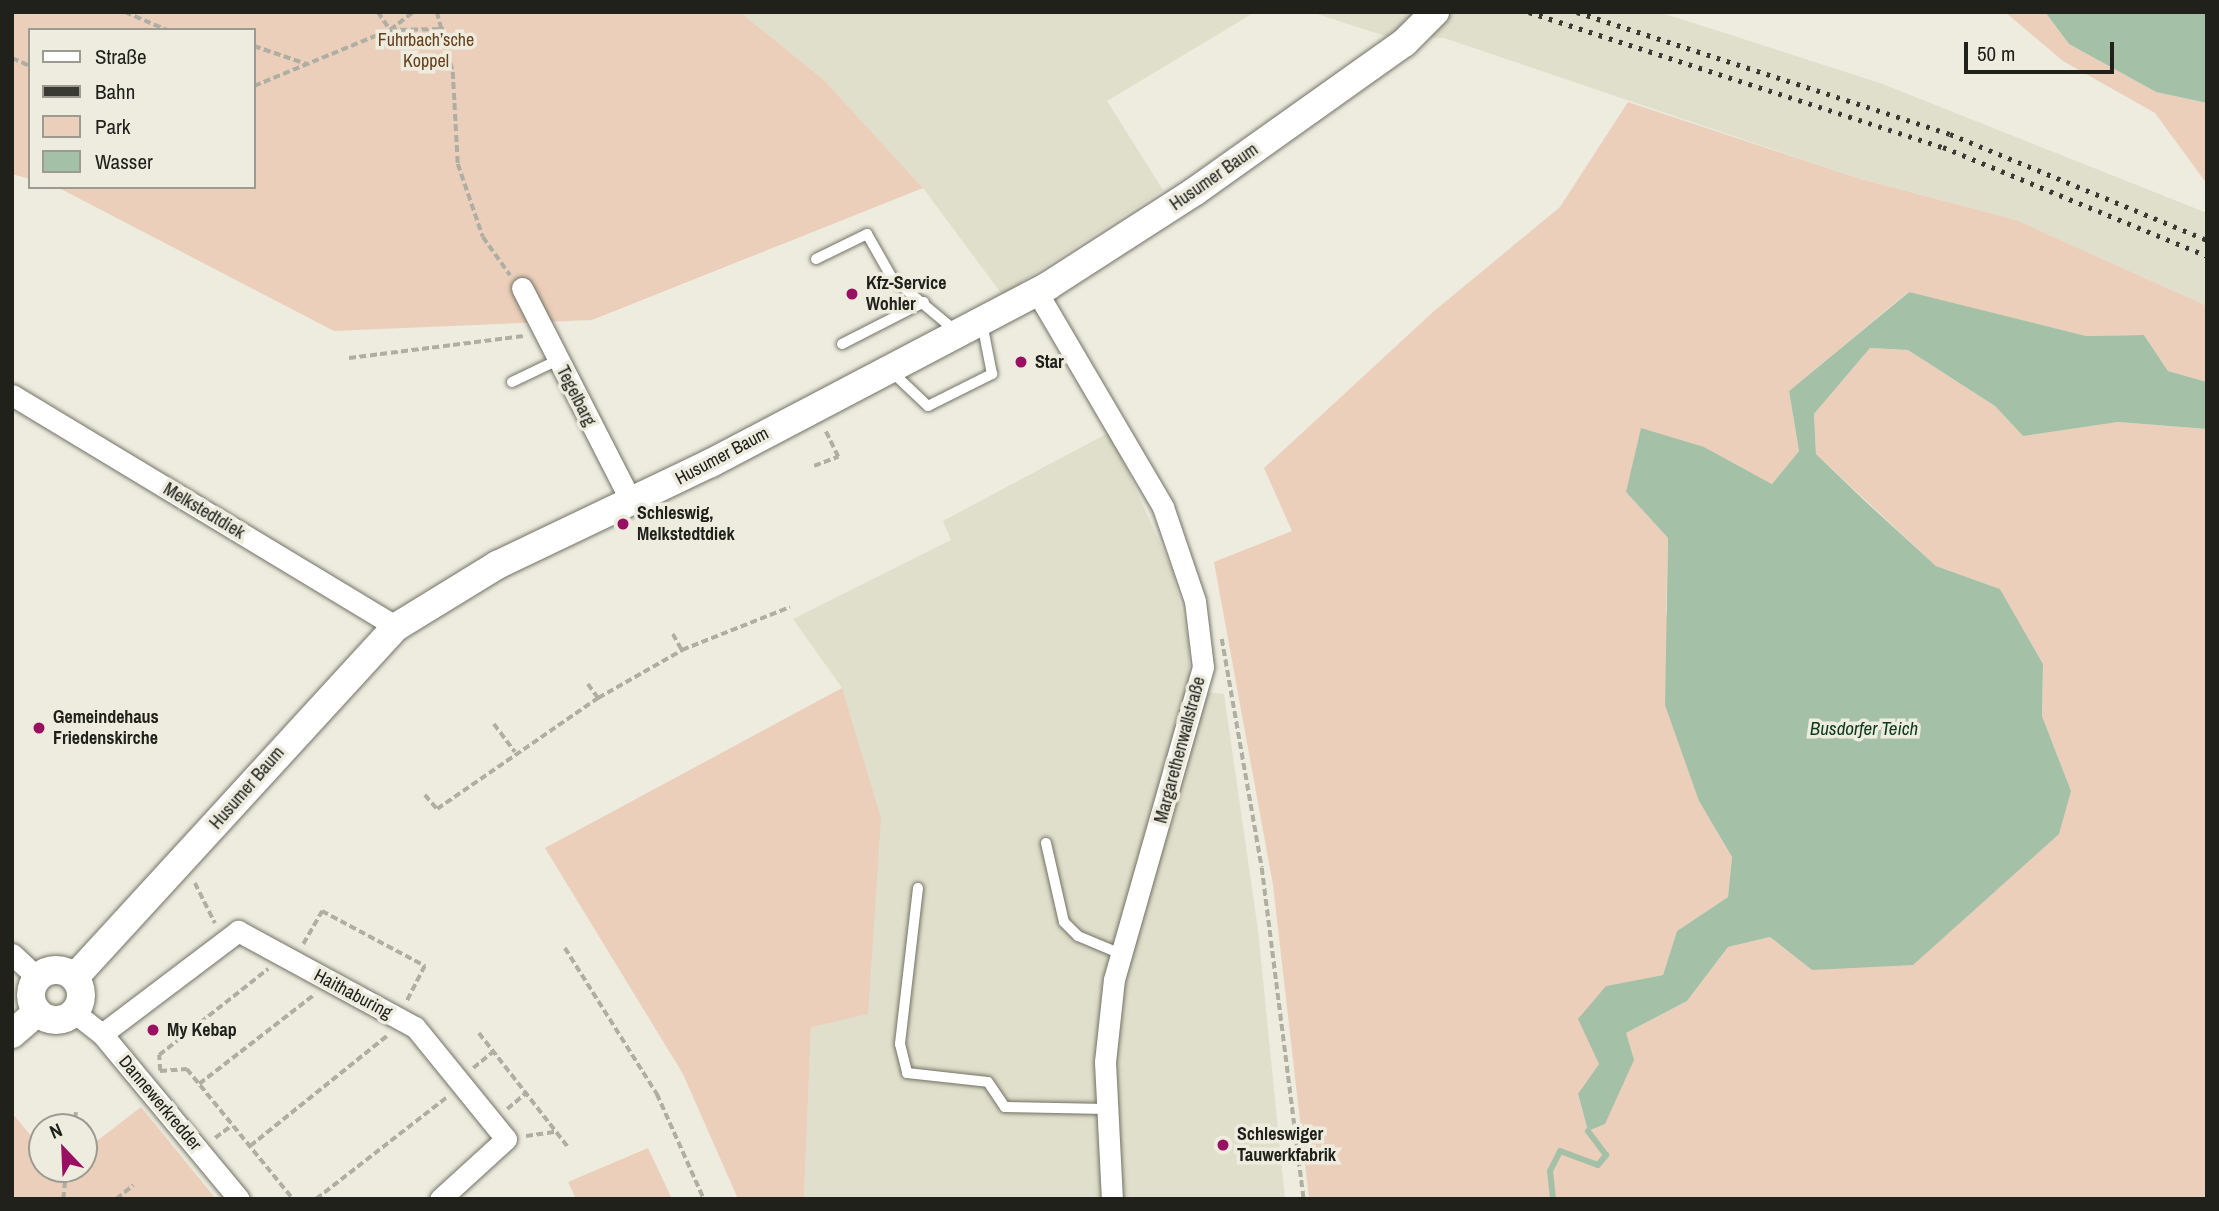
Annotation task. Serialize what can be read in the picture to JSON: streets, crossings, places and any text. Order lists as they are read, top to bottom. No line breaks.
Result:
{"streets":{"street":["Husumer Baum","Tegelbarg","Melkstedtdiek","Margarethenwallstraße","Haithaburing","Dannewerkredder"]},"crossings":[["Husumer Baum","Tegelbarg"],["Husumer Baum","Melkstedtdiek"],["Husumer Baum","Margarethenwallstraße"],["Husumer Baum","Dannewerkredder"],["Haithaburing","Dannewerkredder"]],"water":["Busdorfer Teich"],"parks":["Fuhrbach’sche Koppel"],"places":["Kfz-Service Wohler","Star","Schleswig, Melkstedtdiek","Gemeindehaus Friedenskirche","My Kebap","Schleswiger Tauwerkfabrik"],"legend":["Straße","Bahn","Park","Wasser"],"scale_bar":"50 m","north":"top left"}
